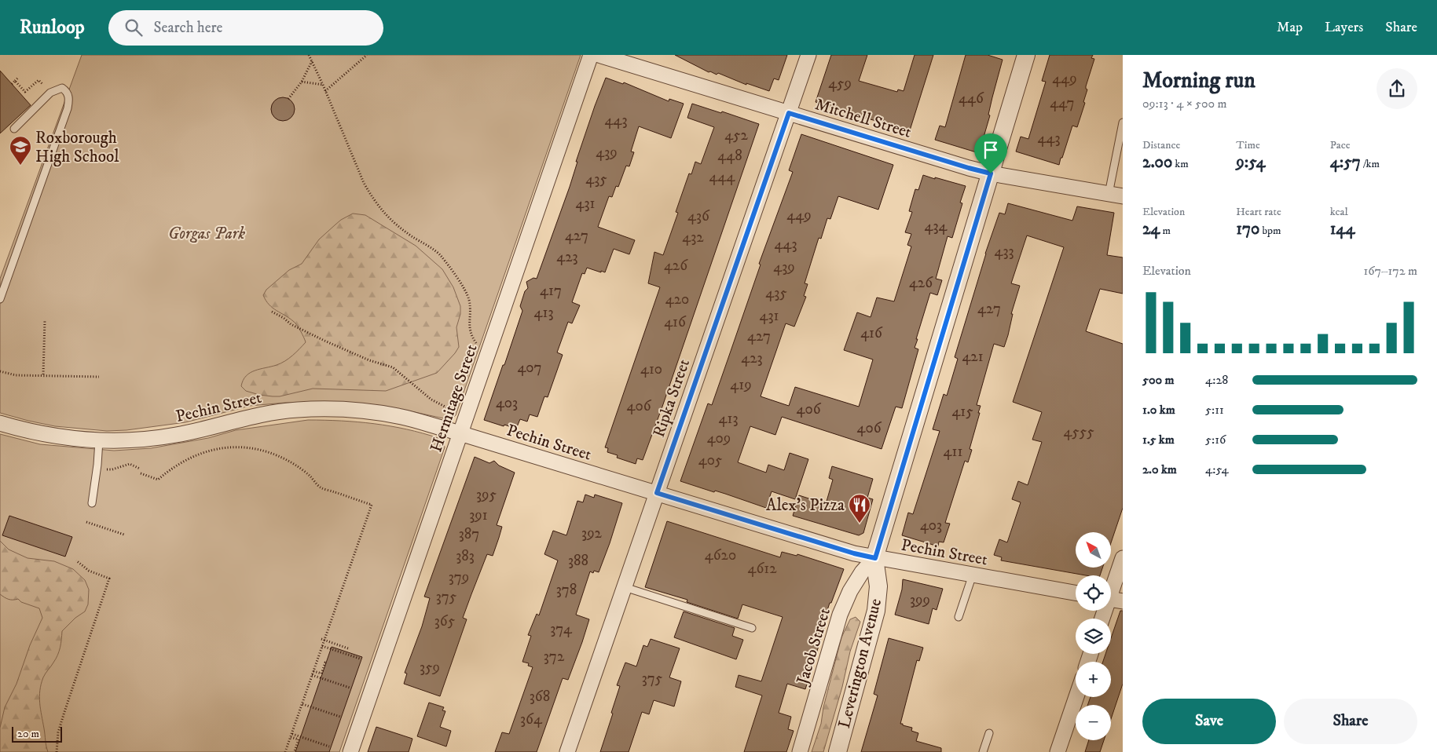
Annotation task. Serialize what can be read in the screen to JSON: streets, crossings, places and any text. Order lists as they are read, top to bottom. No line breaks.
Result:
{"streets":{"street":["Mitchell Street","Hermitage Street","Ripka Street","Pechin Street","Jacob Street","Leverington Avenue"]},"crossings":[["Mitchell Street","Ripka Street"],["Mitchell Street","Leverington Avenue"],["Hermitage Street","Pechin Street"],["Ripka Street","Pechin Street"],["Pechin Street","Jacob Street"],["Pechin Street","Leverington Avenue"],["Jacob Street","Leverington Avenue"]],"parks":["Gorgas Park"],"places":{"school or university":["Roxborough High School"],"restaurant":["Alex's Pizza"]},"house_numbers":["449","459","446","447","443","452","443","439","448","444","435","431","449","436","434","427","432","443","433","423","426","439","426","417","435","420","427","413","431","416","416","427","421","423","407","410","419","403","406","406","415","413","406","4555","409","411","405","395","391","403","392","387","4620","383","388","4612","379","378","375","399","365","374","372","359","375","368","364"],"scale_bar":"20 m","north":"top left","page":{"header":"Runloop","search":"Search here","nav":["Map","Layers","Share"],"heading":["Morning run","09:13 · 4 × 500 m"],"stats":[["Distance","2.00 km"],["Time","9:54"],["Pace","4:57 /km"],["Elevation","24 m"],["Heart rate","170 bpm"],["kcal","144"]],"chart":["Elevation","167–172 m"],"list":[{"name":"500 m","note":"4:28"},{"name":"1.0 km","note":"5:11"},{"name":"1.5 km","note":"5:16"},{"name":"2.0 km","note":"4:54"}],"map_buttons":["+","−"],"buttons":["Save","Share"],"scale":"20 m"}}
